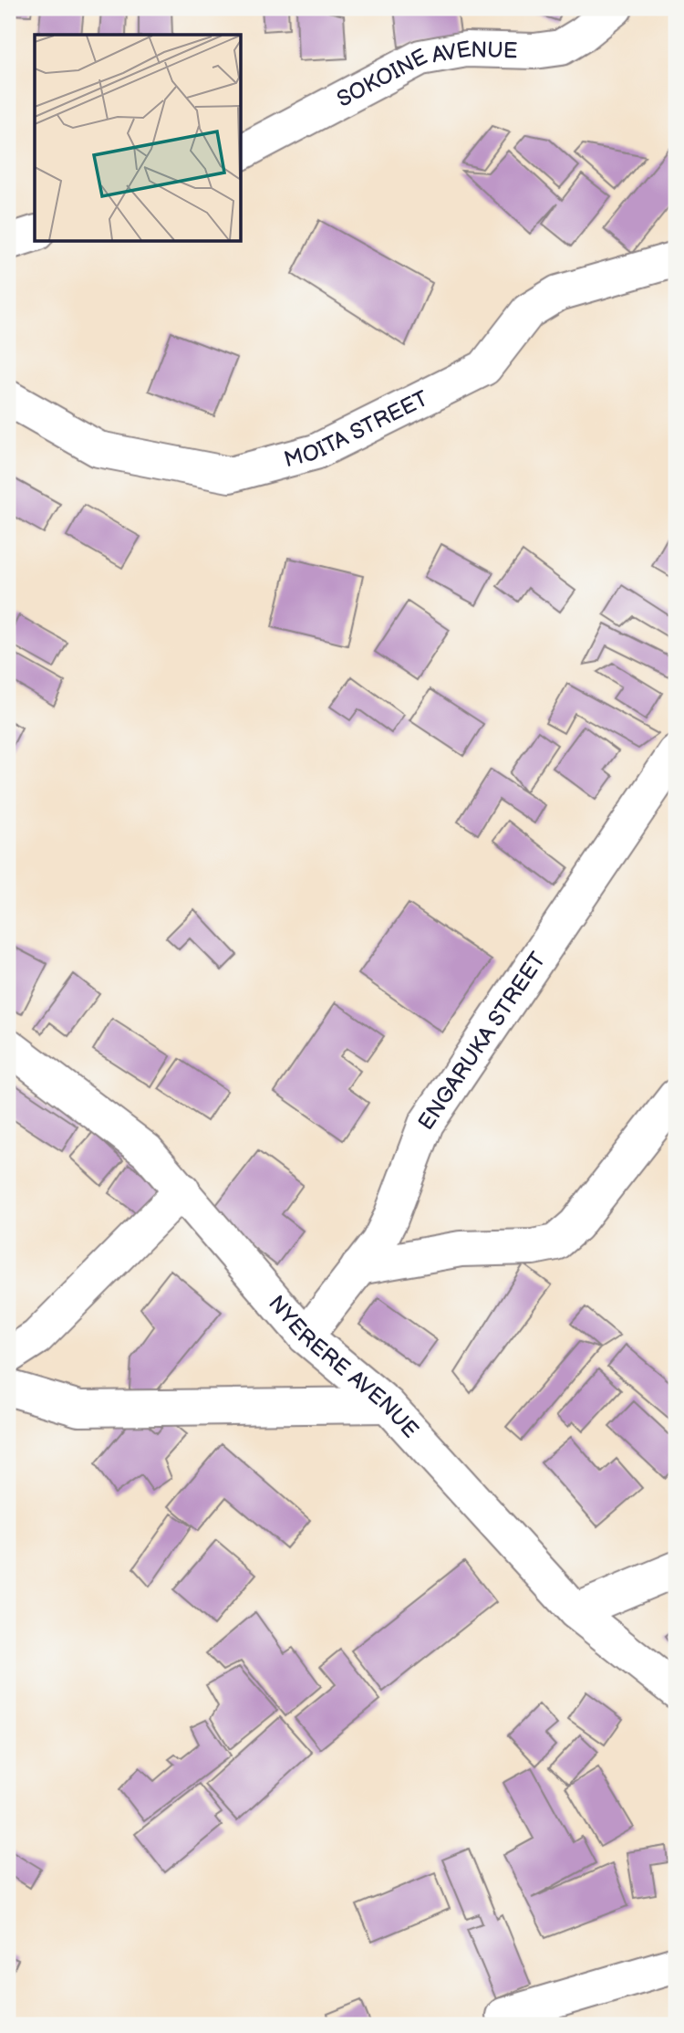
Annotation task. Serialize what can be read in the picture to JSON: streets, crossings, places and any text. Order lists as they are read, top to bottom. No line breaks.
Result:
{"streets":{"street":["SOKOINE AVENUE","MOITA STREET","ENGARUKA STREET","NYERERE AVENUE"]},"crossings":[["ENGARUKA STREET","NYERERE AVENUE"]]}
